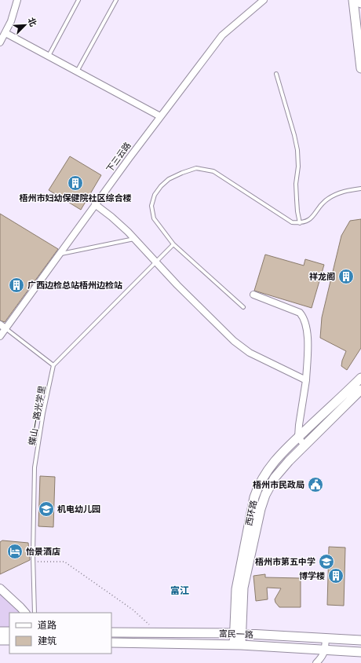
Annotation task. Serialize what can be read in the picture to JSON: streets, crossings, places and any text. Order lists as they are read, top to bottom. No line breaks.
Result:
{"streets":{"main road":["西环路","富民一路"],"street":["下三云路"],"lane":["蝶山一路光学里"]},"crossings":[["西环路","富民一路"]],"districts":["富江"],"places":{"building":["梧州市妇幼保健院社区综合楼","祥龙阁","广西边检总站梧州边检站","博学楼"],"public building":["梧州市民政局"],"school or university":["机电幼儿园","梧州市第五中学"],"hotel":["怡景酒店"]},"legend":["道路","建筑"],"north":"top right"}
